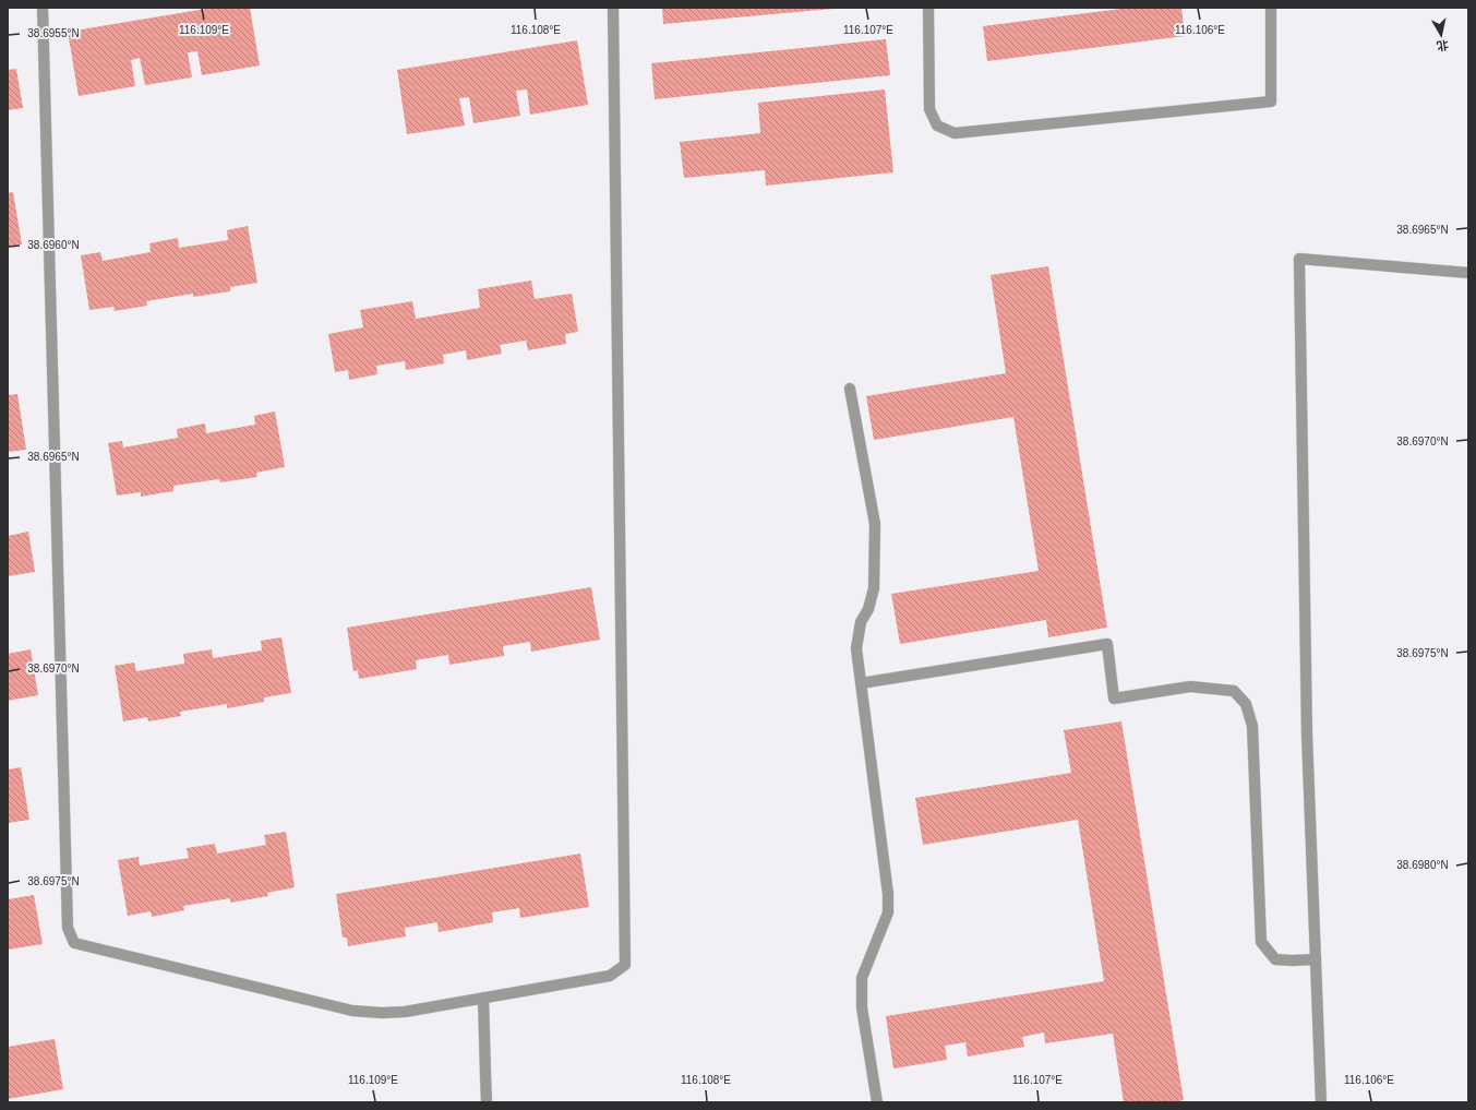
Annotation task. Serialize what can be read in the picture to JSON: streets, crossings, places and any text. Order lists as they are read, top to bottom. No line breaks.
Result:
{"north":"bottom","coordinates":["116.109°E","116.108°E","116.107°E","116.106°E","38.6955°N","38.6965°N","38.6960°N","38.6970°N","38.6975°N","38.6980°N"]}
